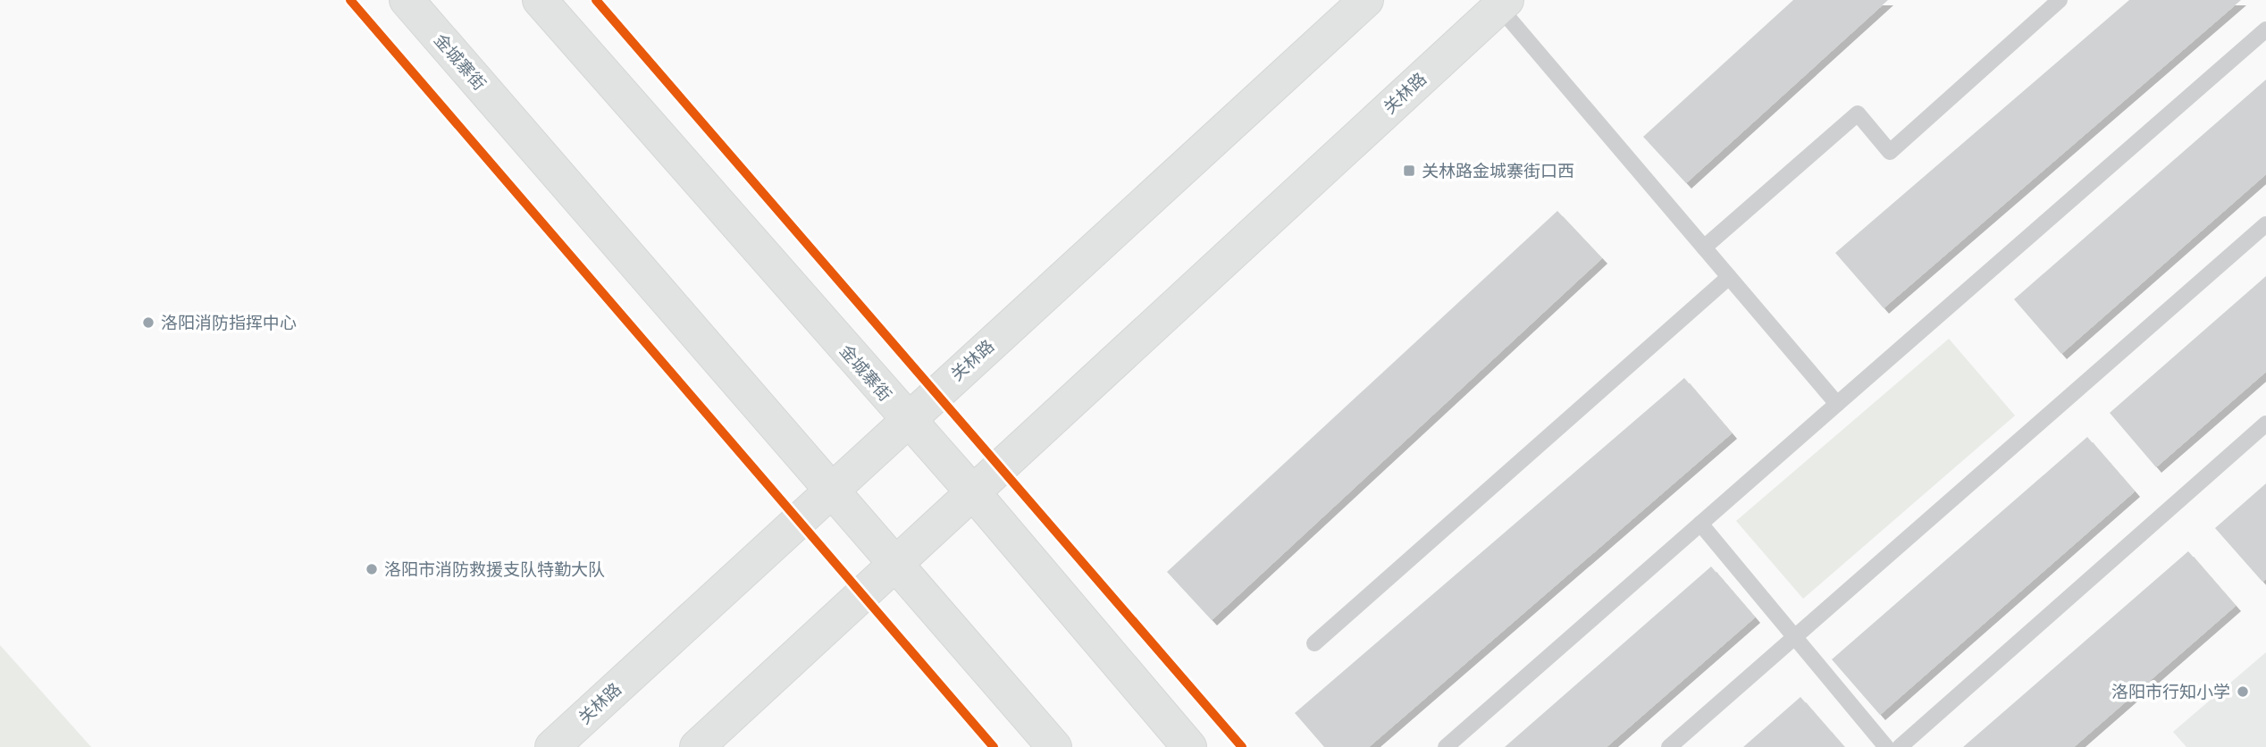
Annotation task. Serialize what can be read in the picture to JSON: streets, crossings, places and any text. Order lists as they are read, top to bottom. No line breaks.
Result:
{"streets":{"main road":["金城寨街","关林路"]},"crossings":[["金城寨街","关林路"]],"places":{"transit":["关林路金城寨街口西"],"other":["洛阳消防指挥中心","洛阳市消防救援支队特勤大队","洛阳市行知小学"]}}
